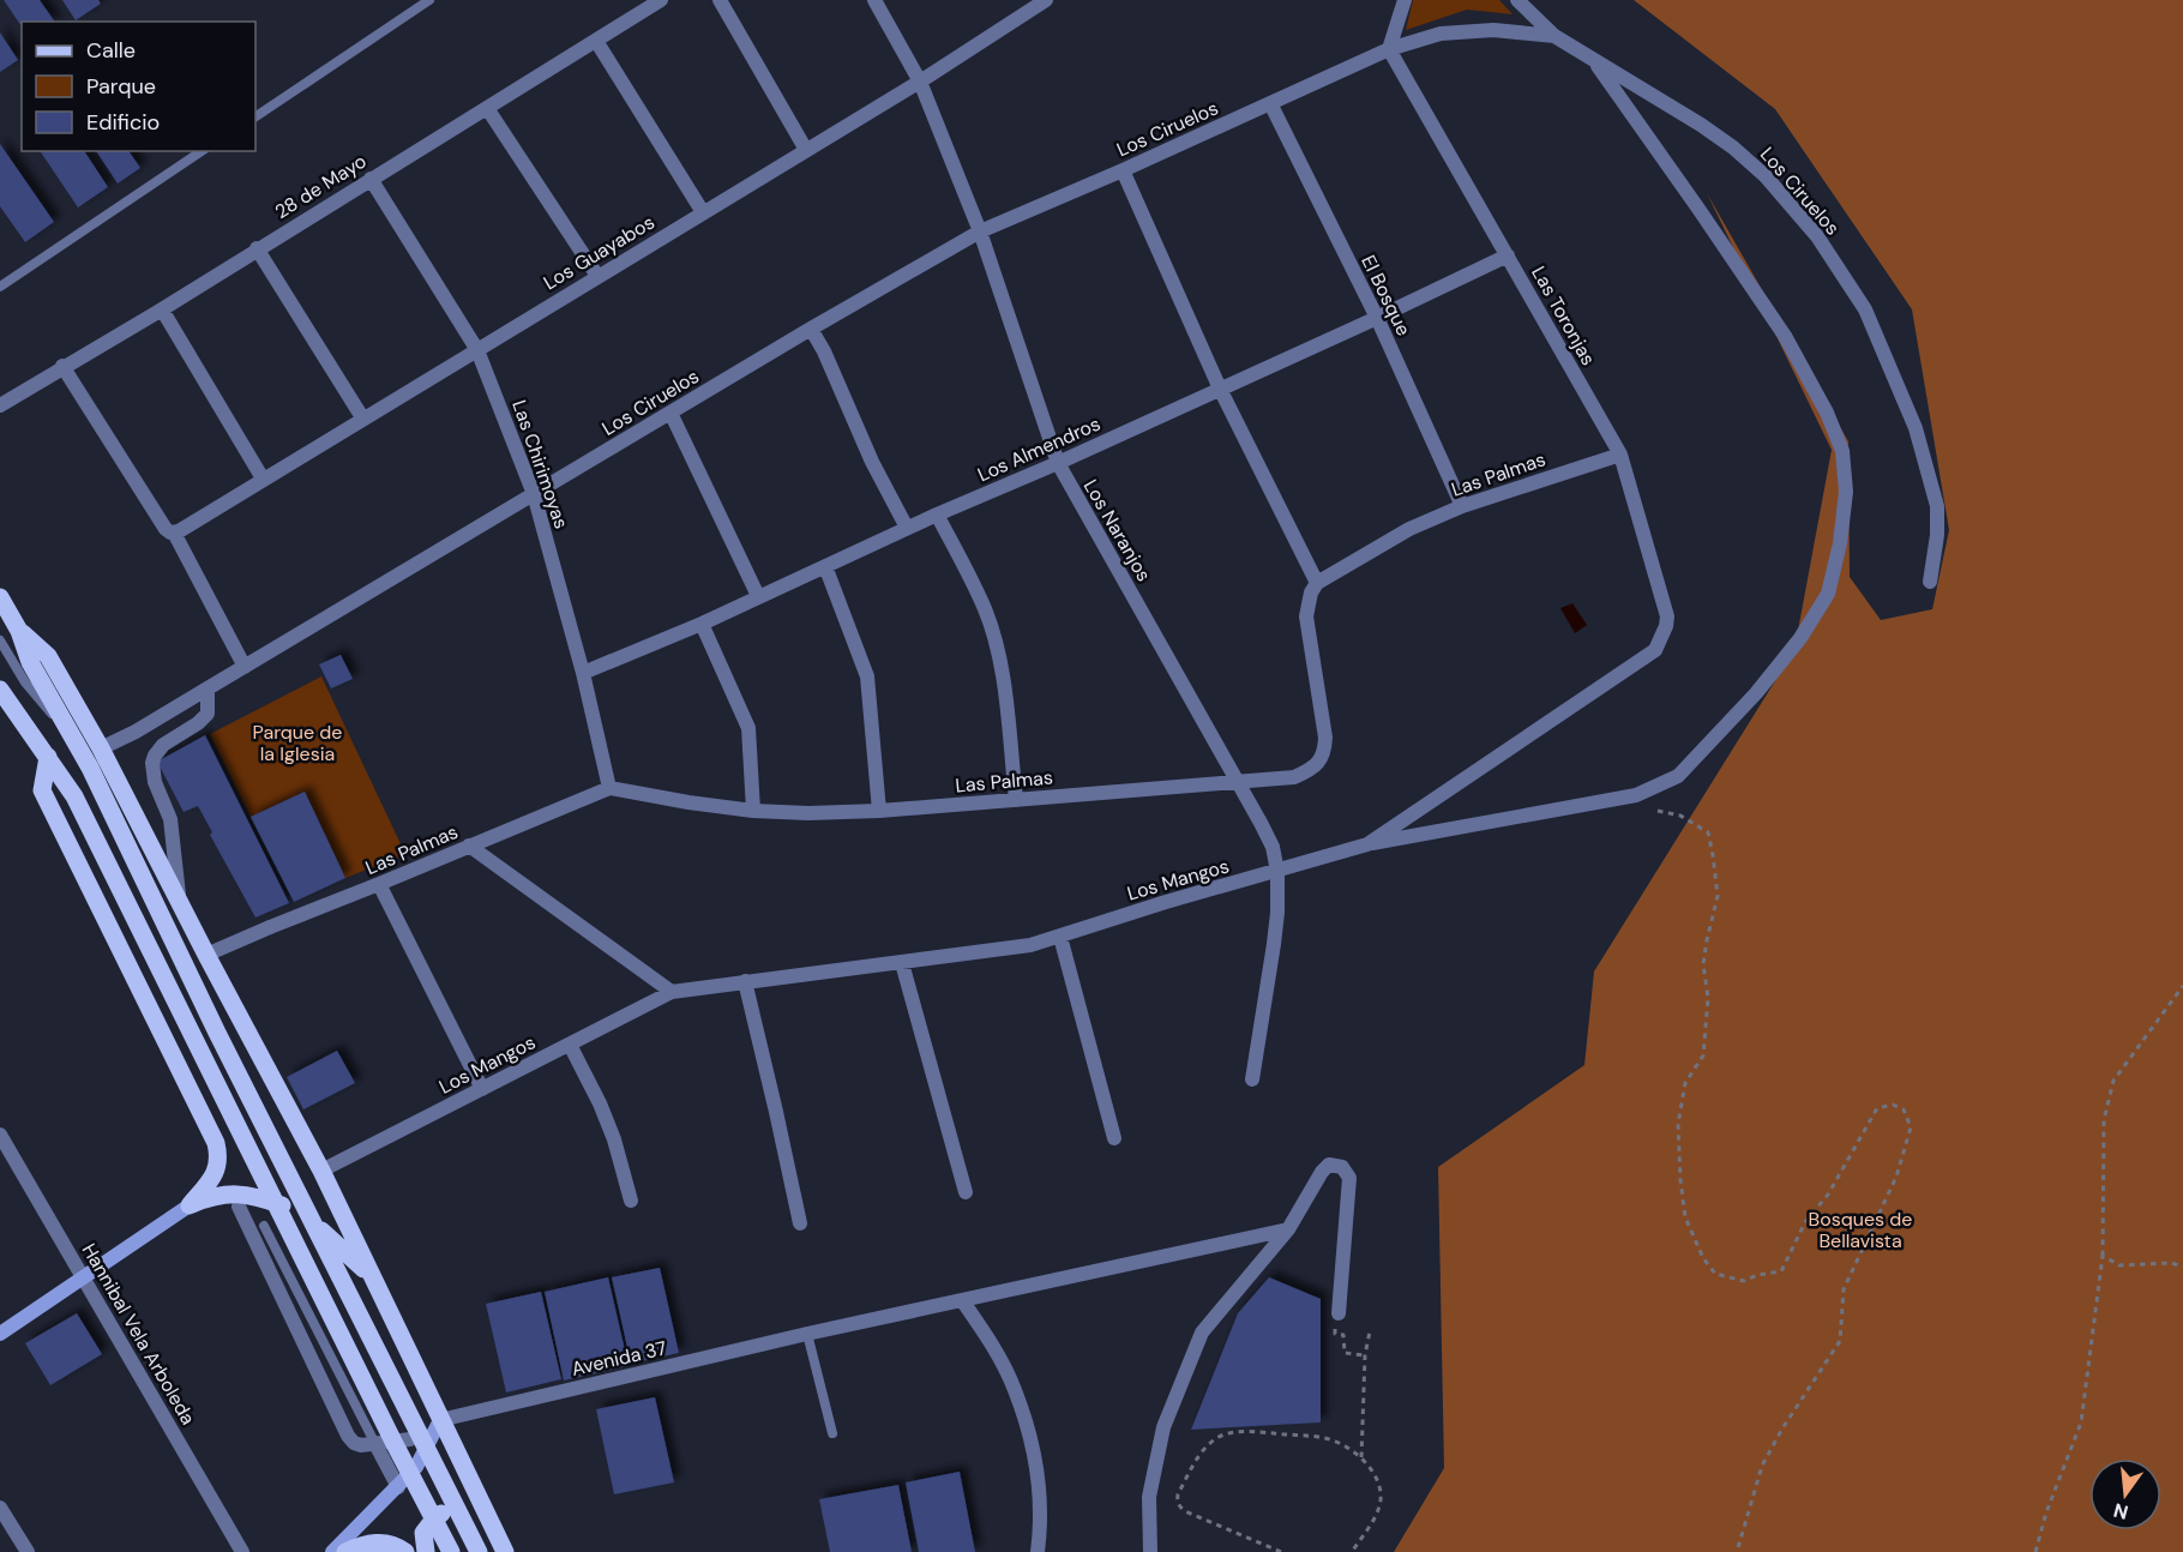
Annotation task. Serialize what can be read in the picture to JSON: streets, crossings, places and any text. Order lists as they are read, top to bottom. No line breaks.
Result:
{"streets":{"street":["Los Ciruelos","28 de Mayo","Los Guayabos","El Bosque","Las Toronjas","Los Almendros","Las Chirimoyas","Las Palmas","Los Naranjos","Los Mangos","Hannibal Vela Arboleda","Avenida 37"]},"crossings":[["Los Ciruelos","El Bosque"],["Los Ciruelos","Las Toronjas"],["Los Ciruelos","Las Chirimoyas"],["Los Ciruelos","Los Naranjos"],["28 de Mayo","Las Chirimoyas"],["Los Guayabos","Las Chirimoyas"],["Los Guayabos","Los Naranjos"],["El Bosque","Los Almendros"],["El Bosque","Las Palmas"],["Las Toronjas","Los Almendros"],["Las Toronjas","Las Palmas"],["Las Toronjas","Los Mangos"],["Los Almendros","Las Chirimoyas"],["Los Almendros","Los Naranjos"],["Las Chirimoyas","Las Palmas"],["Las Palmas","Los Naranjos"],["Los Naranjos","Los Mangos"]],"parks":["Parque de la Iglesia","Bosques de Bellavista"],"legend":["Calle","Parque","Edificio"],"north":"bottom"}
